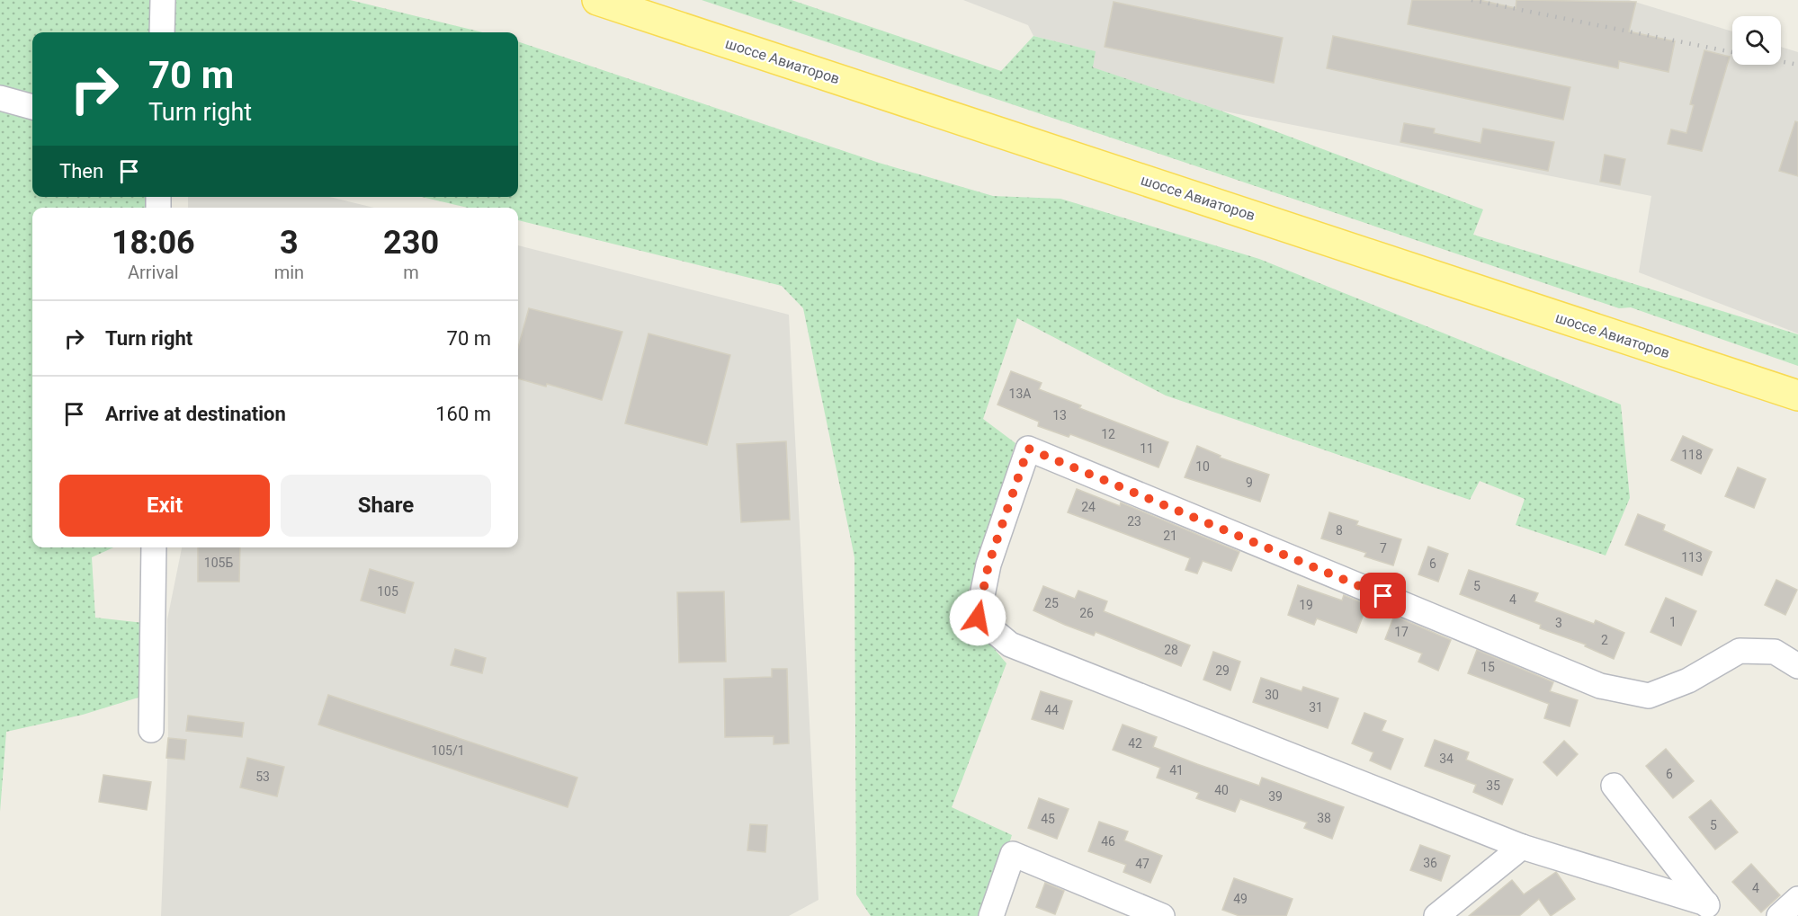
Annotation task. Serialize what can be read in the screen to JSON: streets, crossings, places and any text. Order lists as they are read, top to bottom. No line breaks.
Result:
{"streets":{"main road":["шоссе Авиаторов"]},"house_numbers":["13А","13","12","11","118","10","9","24","23","8","21","7","113","105Б","6","5","105","4","25","19","26","1","3","17","2","28","15","29","30","31","44","42","105/1","34","41","6","53","35","40","39","38","45","5","46","36","47","4","49"],"page":{"turn":["70 m","Turn right"],"then":"Then","eta":["18:06","Arrival","3","min","230","m"],"list":[{"name":"Turn right","value":"70 m"},{"name":"Arrive at destination","value":"160 m"}],"buttons":["Exit","Share"]}}
